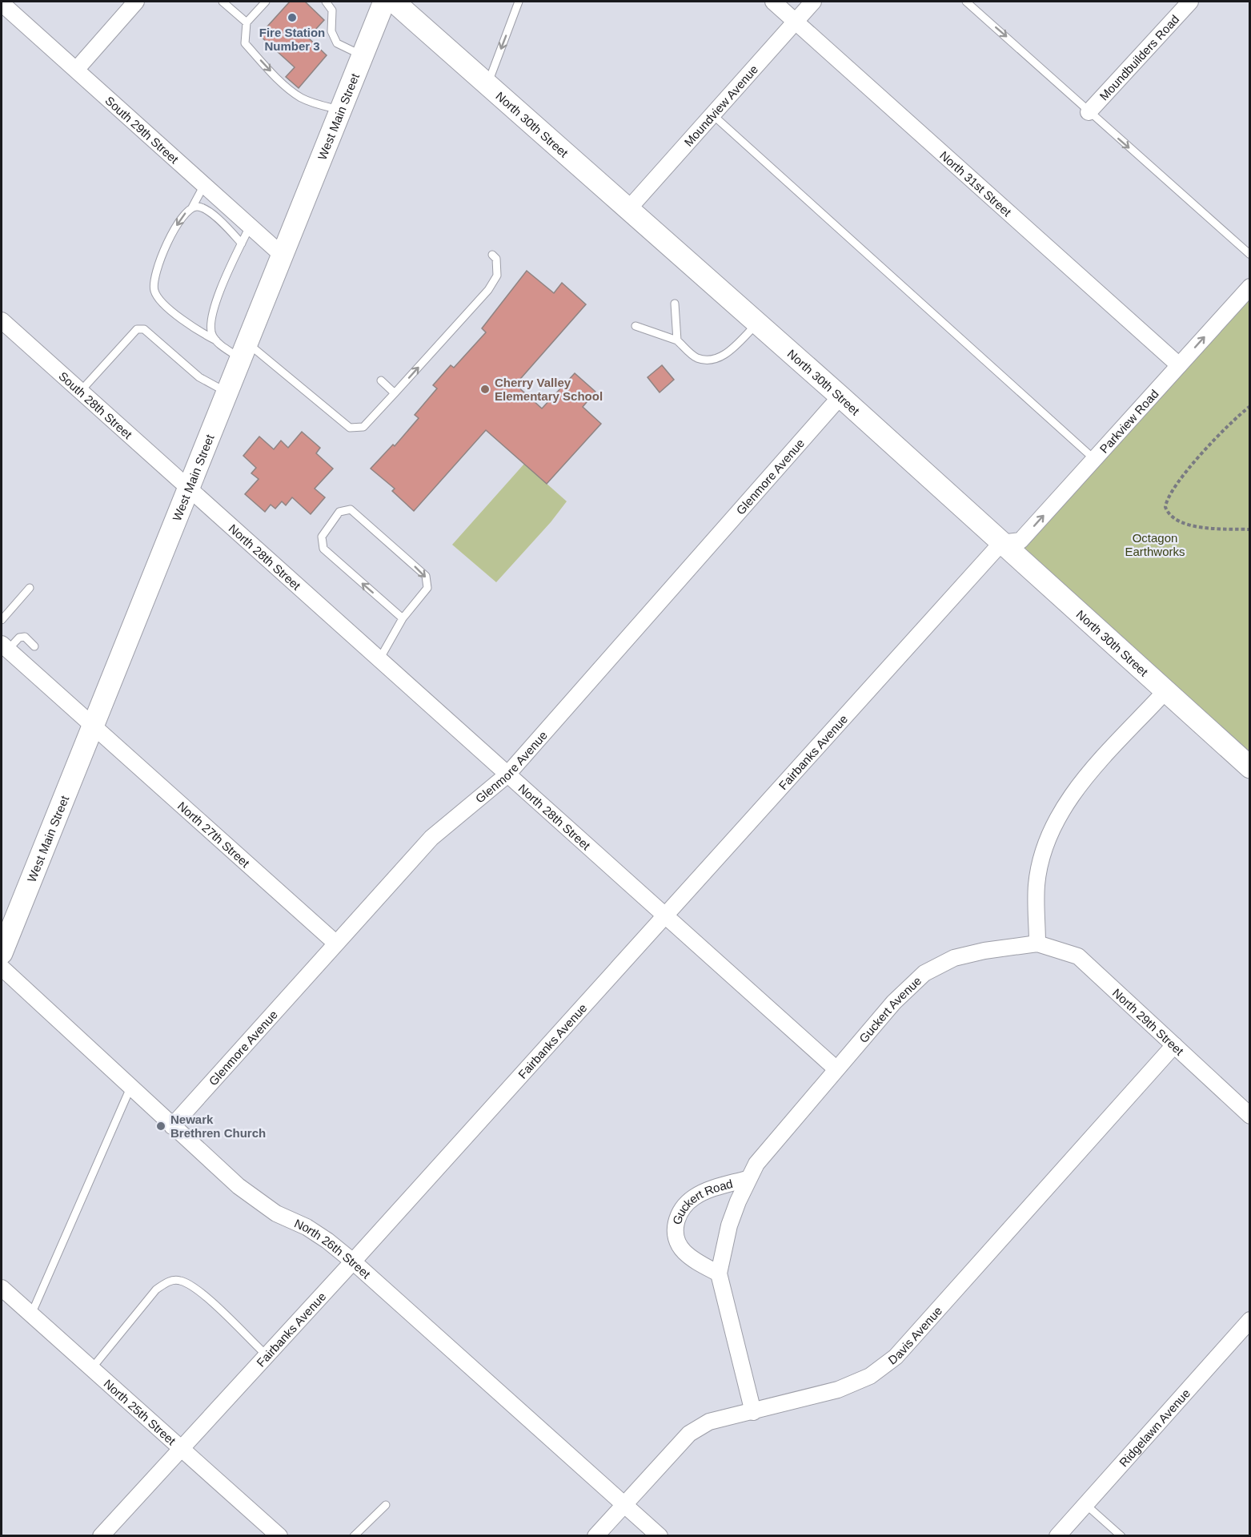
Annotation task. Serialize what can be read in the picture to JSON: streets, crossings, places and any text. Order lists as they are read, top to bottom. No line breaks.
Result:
{"streets":{"street":["Moundbuilders Road","Moundview Avenue","West Main Street","North 30th Street","South 29th Street","North 31st Street","South 28th Street","Parkview Road","Glenmore Avenue","North 28th Street","Fairbanks Avenue","North 27th Street","Guckert Avenue","North 29th Street","Guckert Road","North 26th Street","Davis Avenue","North 25th Street","Ridgelawn Avenue"]},"crossings":[["Moundview Avenue","North 30th Street"],["Moundview Avenue","North 31st Street"],["West Main Street","South 29th Street"],["West Main Street","South 28th Street"],["West Main Street","North 28th Street"],["West Main Street","North 27th Street"],["North 30th Street","Parkview Road"],["North 30th Street","Glenmore Avenue"],["North 30th Street","Fairbanks Avenue"],["North 31st Street","Parkview Road"],["South 28th Street","North 28th Street"],["Parkview Road","Fairbanks Avenue"],["Glenmore Avenue","North 28th Street"],["Glenmore Avenue","North 27th Street"],["Glenmore Avenue","North 26th Street"],["North 28th Street","Fairbanks Avenue"],["North 28th Street","Guckert Avenue"],["Fairbanks Avenue","North 26th Street"],["Fairbanks Avenue","North 25th Street"],["Guckert Avenue","North 29th Street"],["Guckert Avenue","Guckert Road"],["Guckert Avenue","Davis Avenue"],["North 29th Street","Davis Avenue"],["North 26th Street","Davis Avenue"]],"one_way":["Parkview Road"],"parks":["Octagon Earthworks"],"places":["Fire Station Number 3","Cherry Valley Elementary School","Newark Brethren Church"]}
